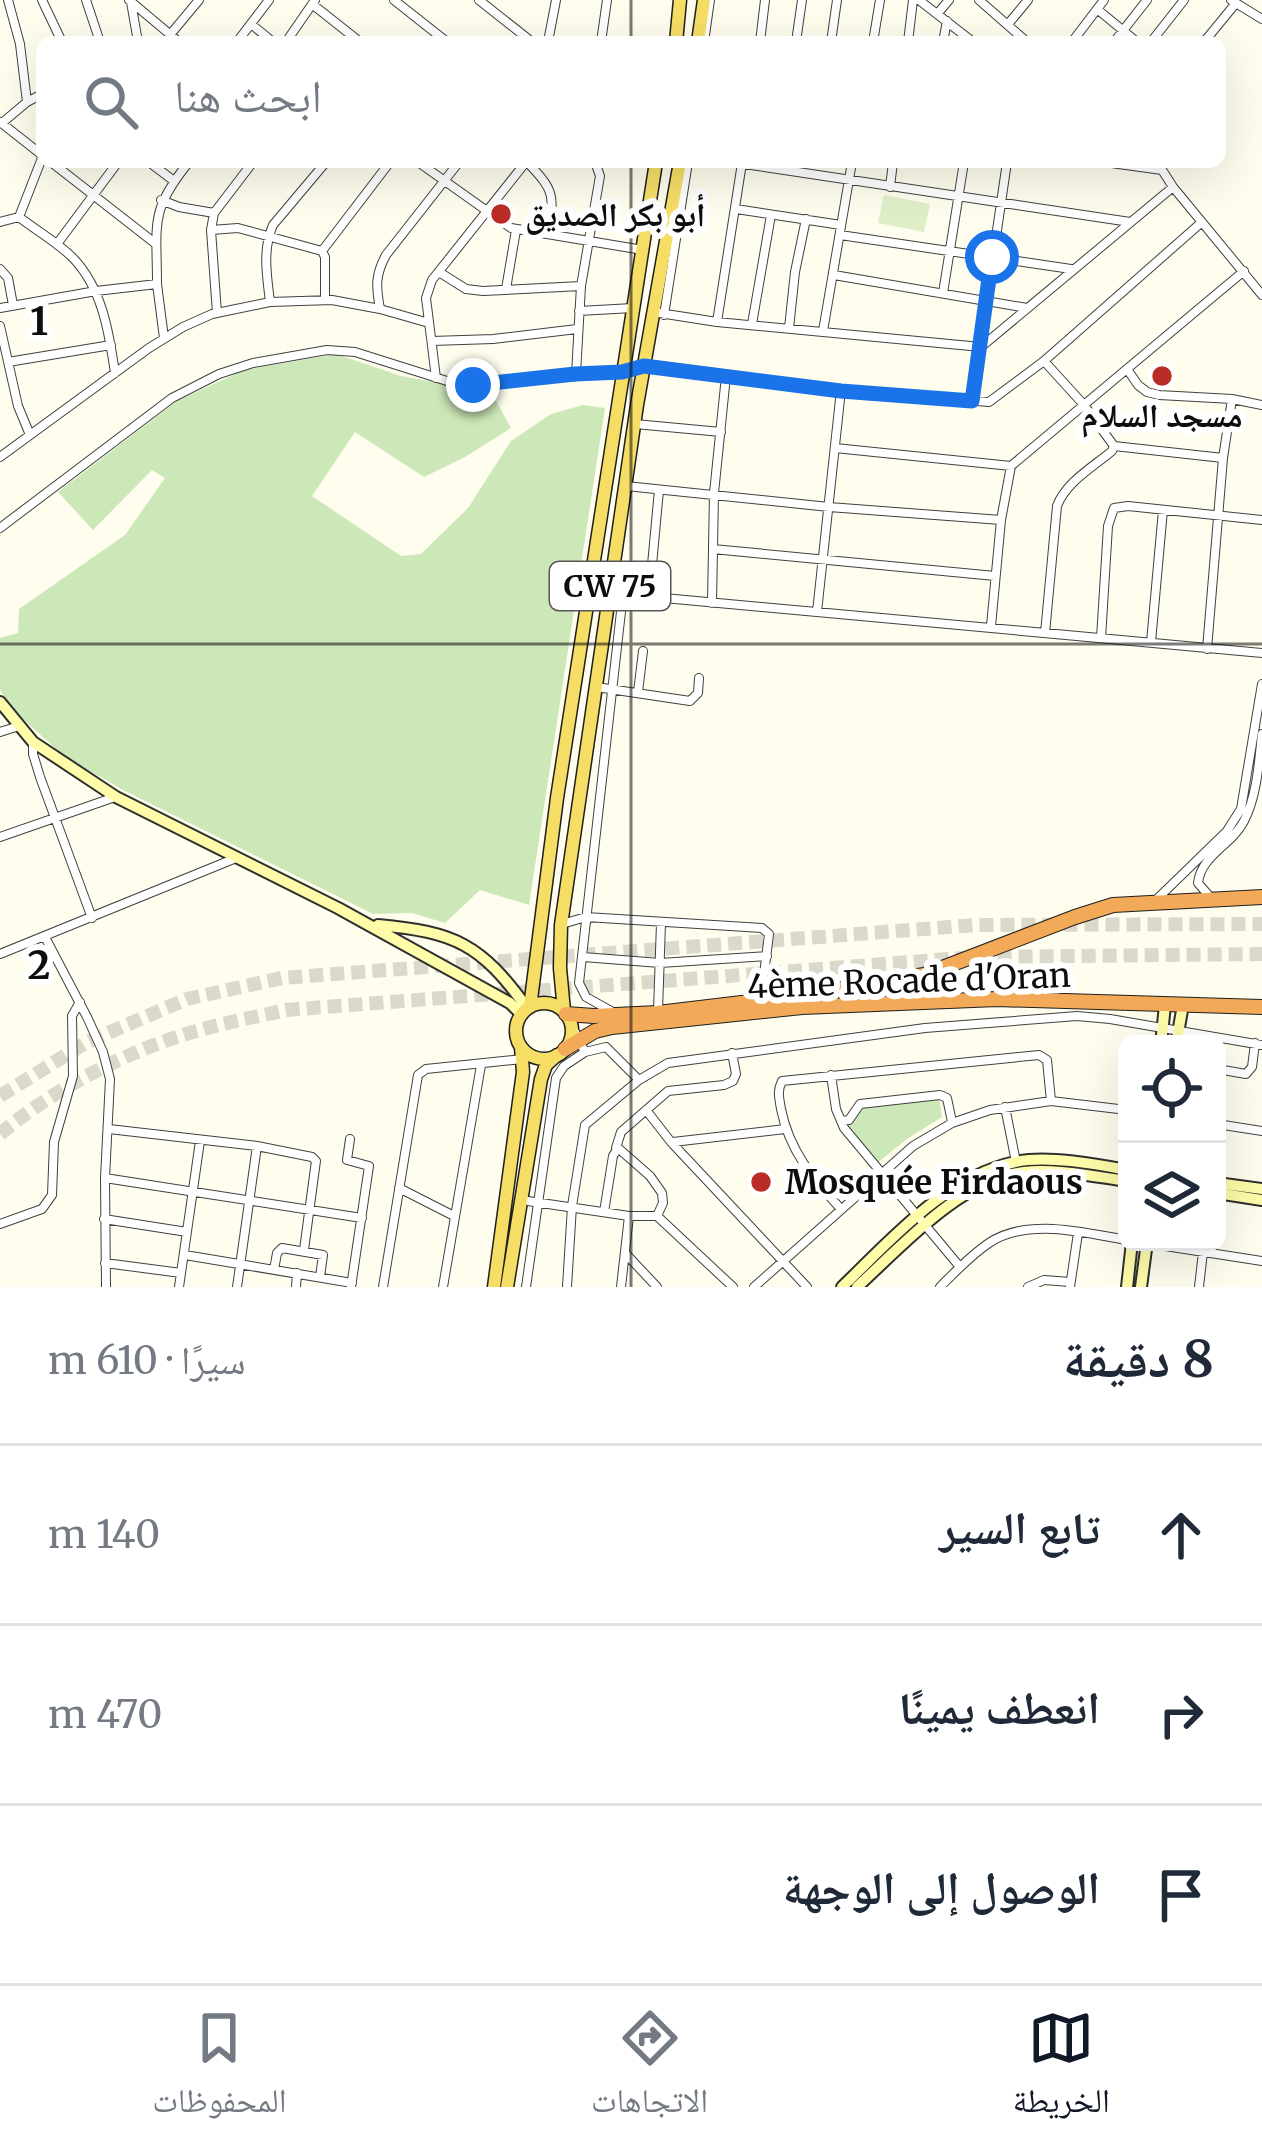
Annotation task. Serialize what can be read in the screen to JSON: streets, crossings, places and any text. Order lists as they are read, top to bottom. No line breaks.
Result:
{"streets":{"highway":["4ème Rocade d'Oran"],"main road":["CW 75"]},"crossings":[["CW 75","4ème Rocade d'Oran"]],"places":["أبو بكر الصديق","مسجد السلام","Mosquée Firdaous"],"page":{"search":"ابحث هنا","heading":["8 دقيقة","سيرًا · 610 m"],"list":[["تابع السير","140 m"],["انعطف يمينًا","470 m"],"الوصول إلى الوجهة"],"nav":["الخريطة","الاتجاهات","المحفوظات"]},"grid":{"rows":["1","2"]}}
